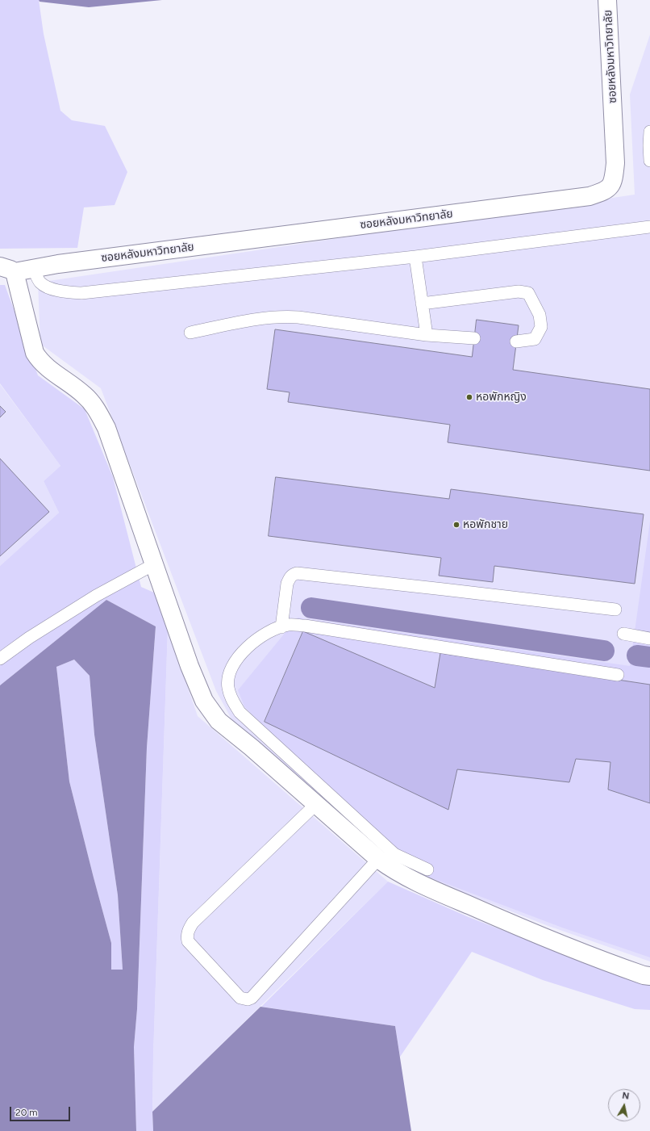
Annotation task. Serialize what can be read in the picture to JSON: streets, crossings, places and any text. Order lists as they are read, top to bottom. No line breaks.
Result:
{"streets":{"street":["ซอยหลังมหาวิทยาลัย"]},"places":["หอพักหญิง","หอพักชาย"],"scale_bar":"20 m","north":"top"}
